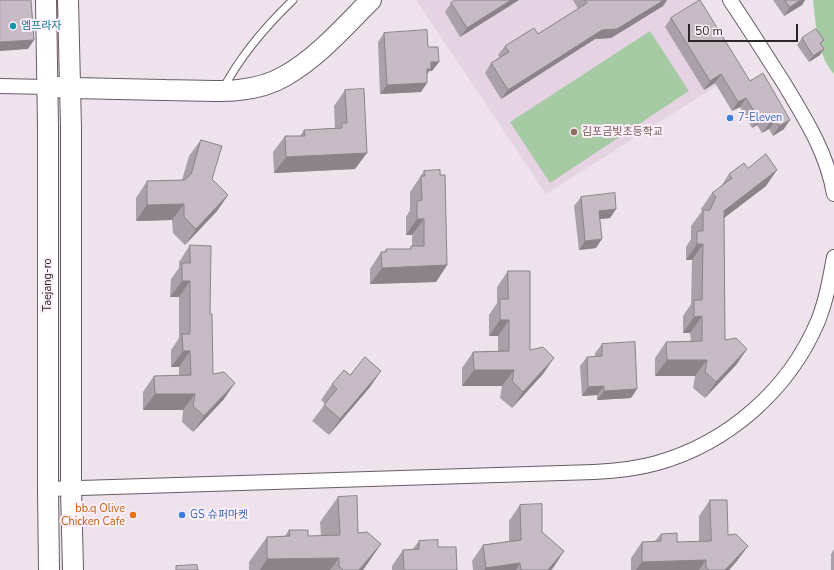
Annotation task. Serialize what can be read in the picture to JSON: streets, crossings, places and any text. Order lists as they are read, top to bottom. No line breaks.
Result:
{"streets":{"street":["Taejang-ro"]},"places":["엠프라자","7-Eleven","김포금빛초등학교","bb.q Olive Chicken Cafe","GS 슈퍼마켓"],"scale_bar":"50 m"}
